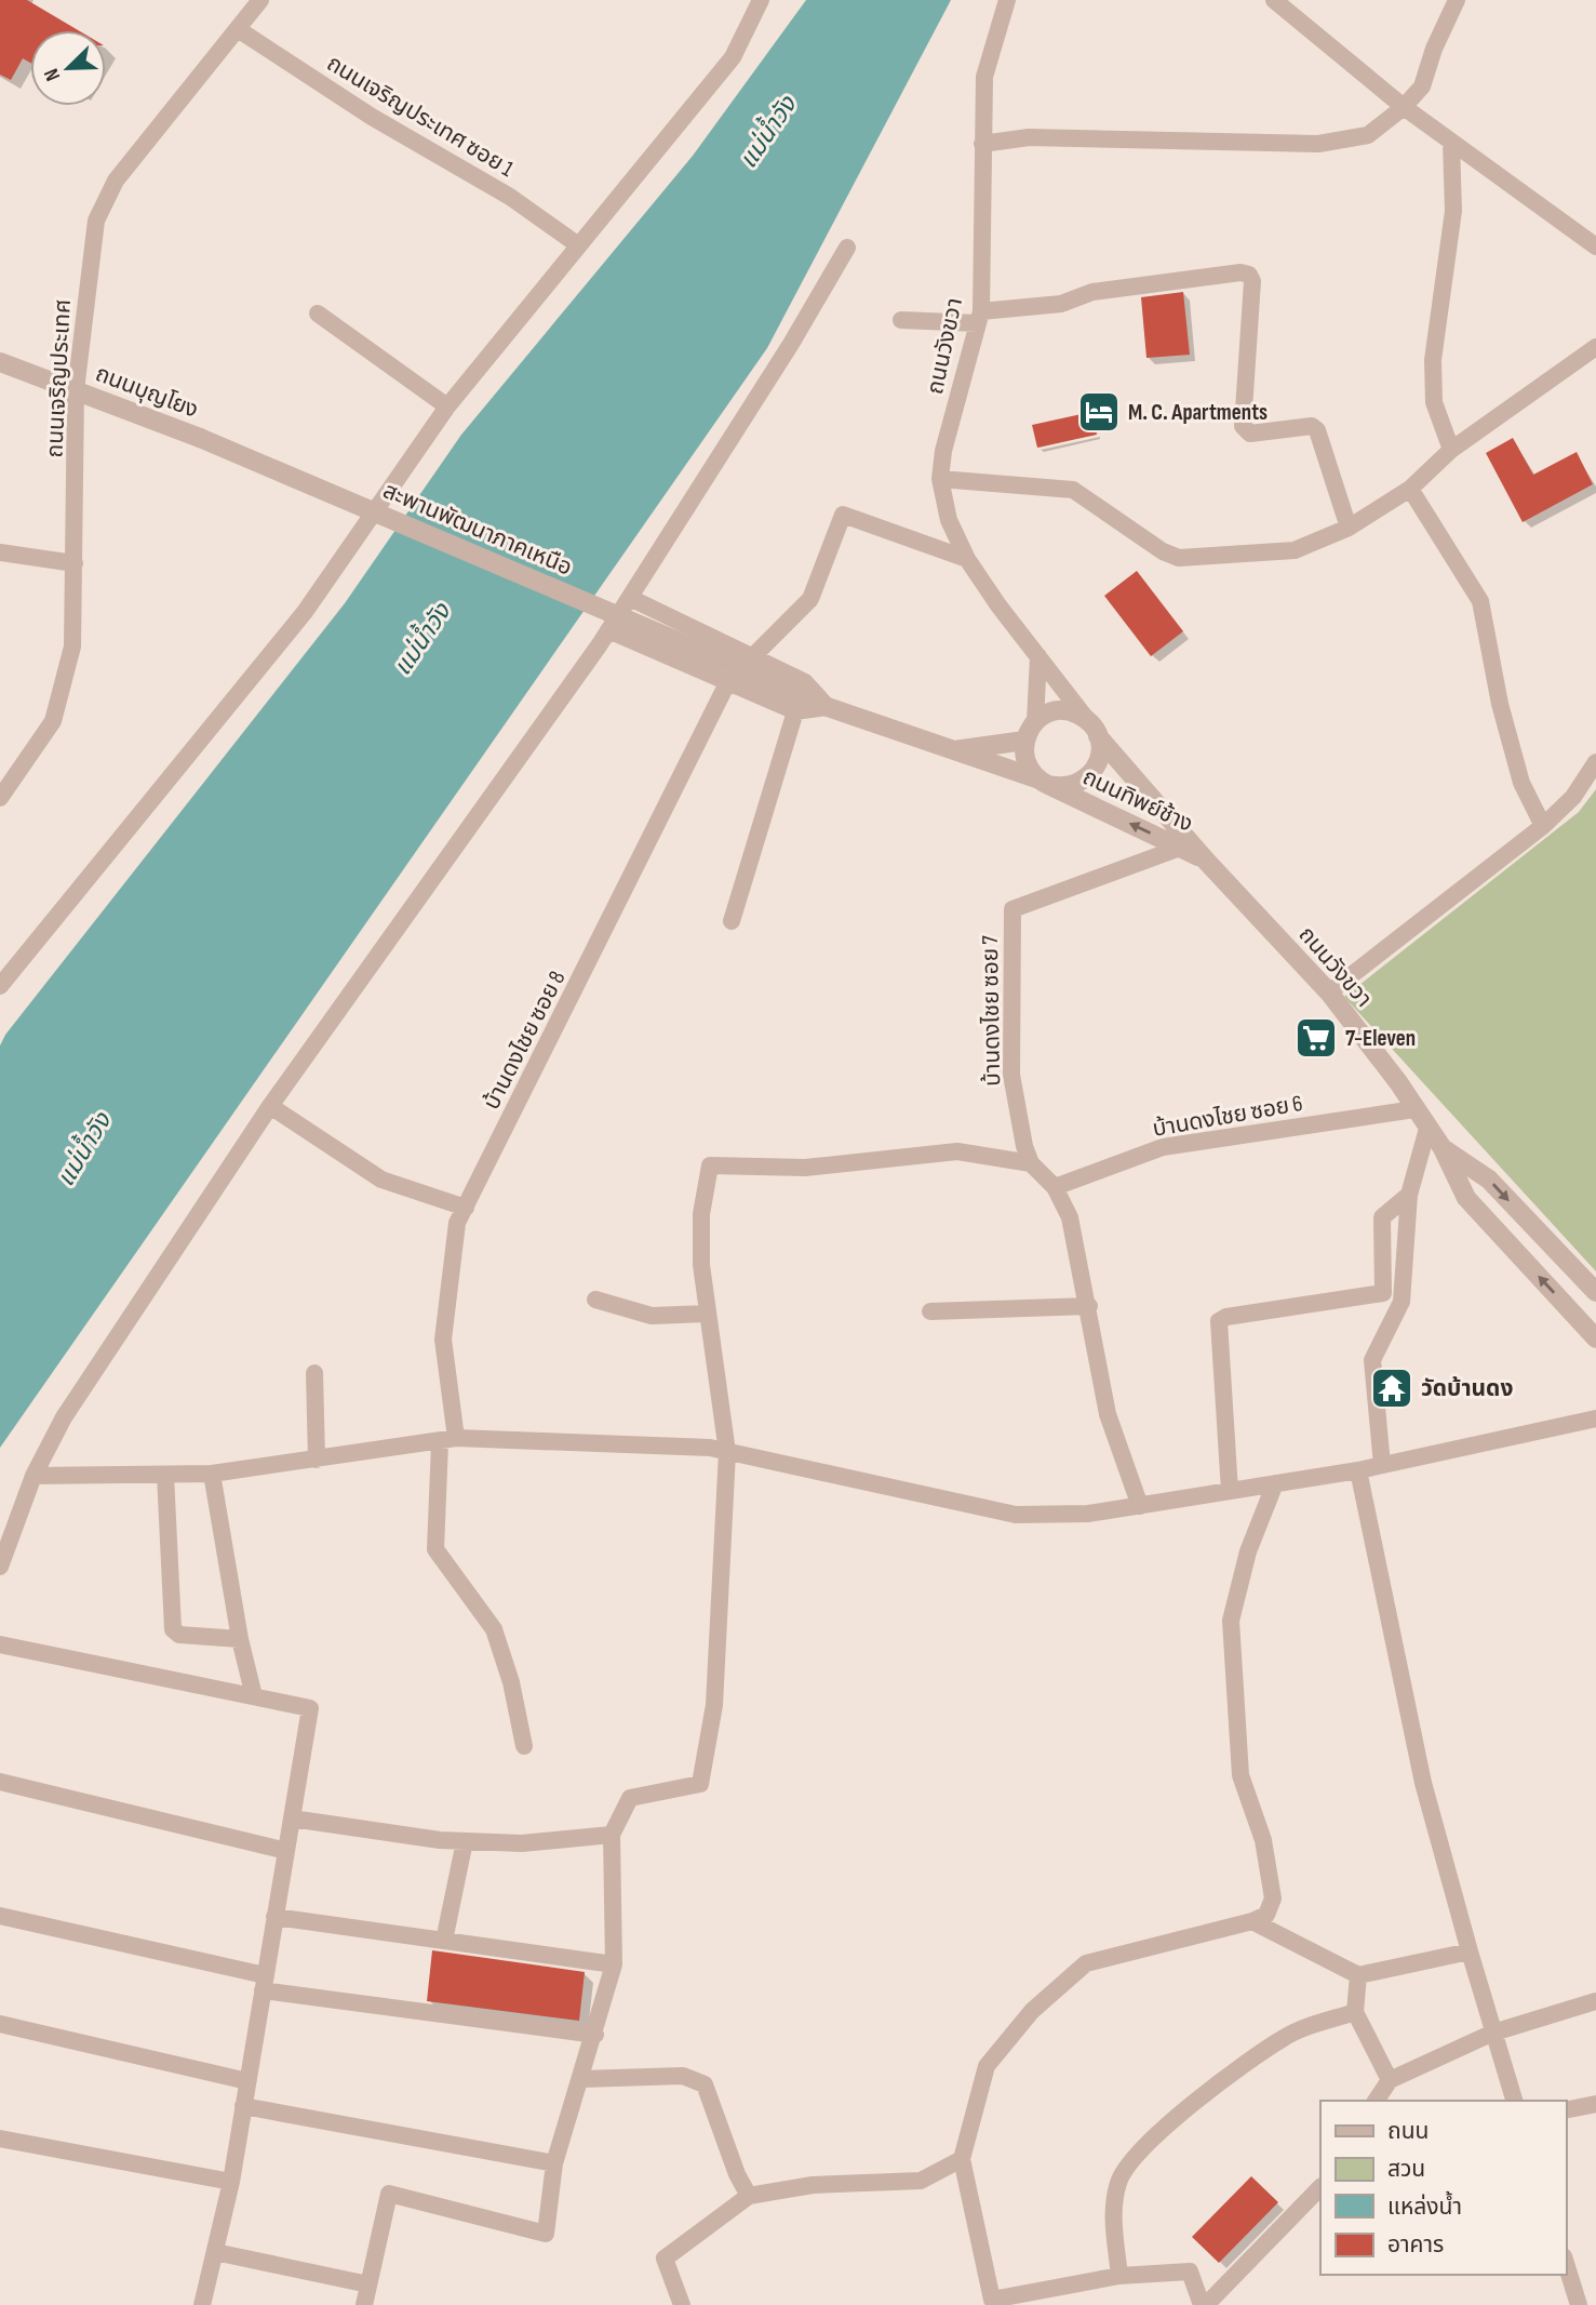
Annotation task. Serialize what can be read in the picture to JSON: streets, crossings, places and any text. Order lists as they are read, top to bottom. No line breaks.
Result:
{"streets":{"street":["ถนนเจริญประเทศ ซอย 1","ถนนวังขวา","ถนนเจริญประเทศ","ถนนบุญโยง","สะพานพัฒนาภาคเหนือ","ถนนทิพย์ช้าง","บ้านดงไชย ซอย 7","บ้านดงไชย ซอย 8","บ้านดงไชย ซอย 6"]},"crossings":[["ถนนเจริญประเทศ ซอย 1","ถนนเจริญประเทศ"],["ถนนวังขวา","ถนนทิพย์ช้าง"],["ถนนวังขวา","บ้านดงไชย ซอย 6"],["ถนนเจริญประเทศ","ถนนบุญโยง"],["ถนนบุญโยง","สะพานพัฒนาภาคเหนือ"],["สะพานพัฒนาภาคเหนือ","ถนนทิพย์ช้าง"],["สะพานพัฒนาภาคเหนือ","บ้านดงไชย ซอย 8"],["ถนนทิพย์ช้าง","บ้านดงไชย ซอย 7"],["บ้านดงไชย ซอย 7","บ้านดงไชย ซอย 6"]],"one_way":["ถนนทิพย์ช้าง"],"water":["แม่น้ำวัง"],"places":{"hotel":["M. C. Apartments"],"supermarket":["7-Eleven"],"temple":["วัดบ้านดง"]},"legend":["ถนน","สวน","แหล่งน้ำ","อาคาร"],"north":"bottom left"}
